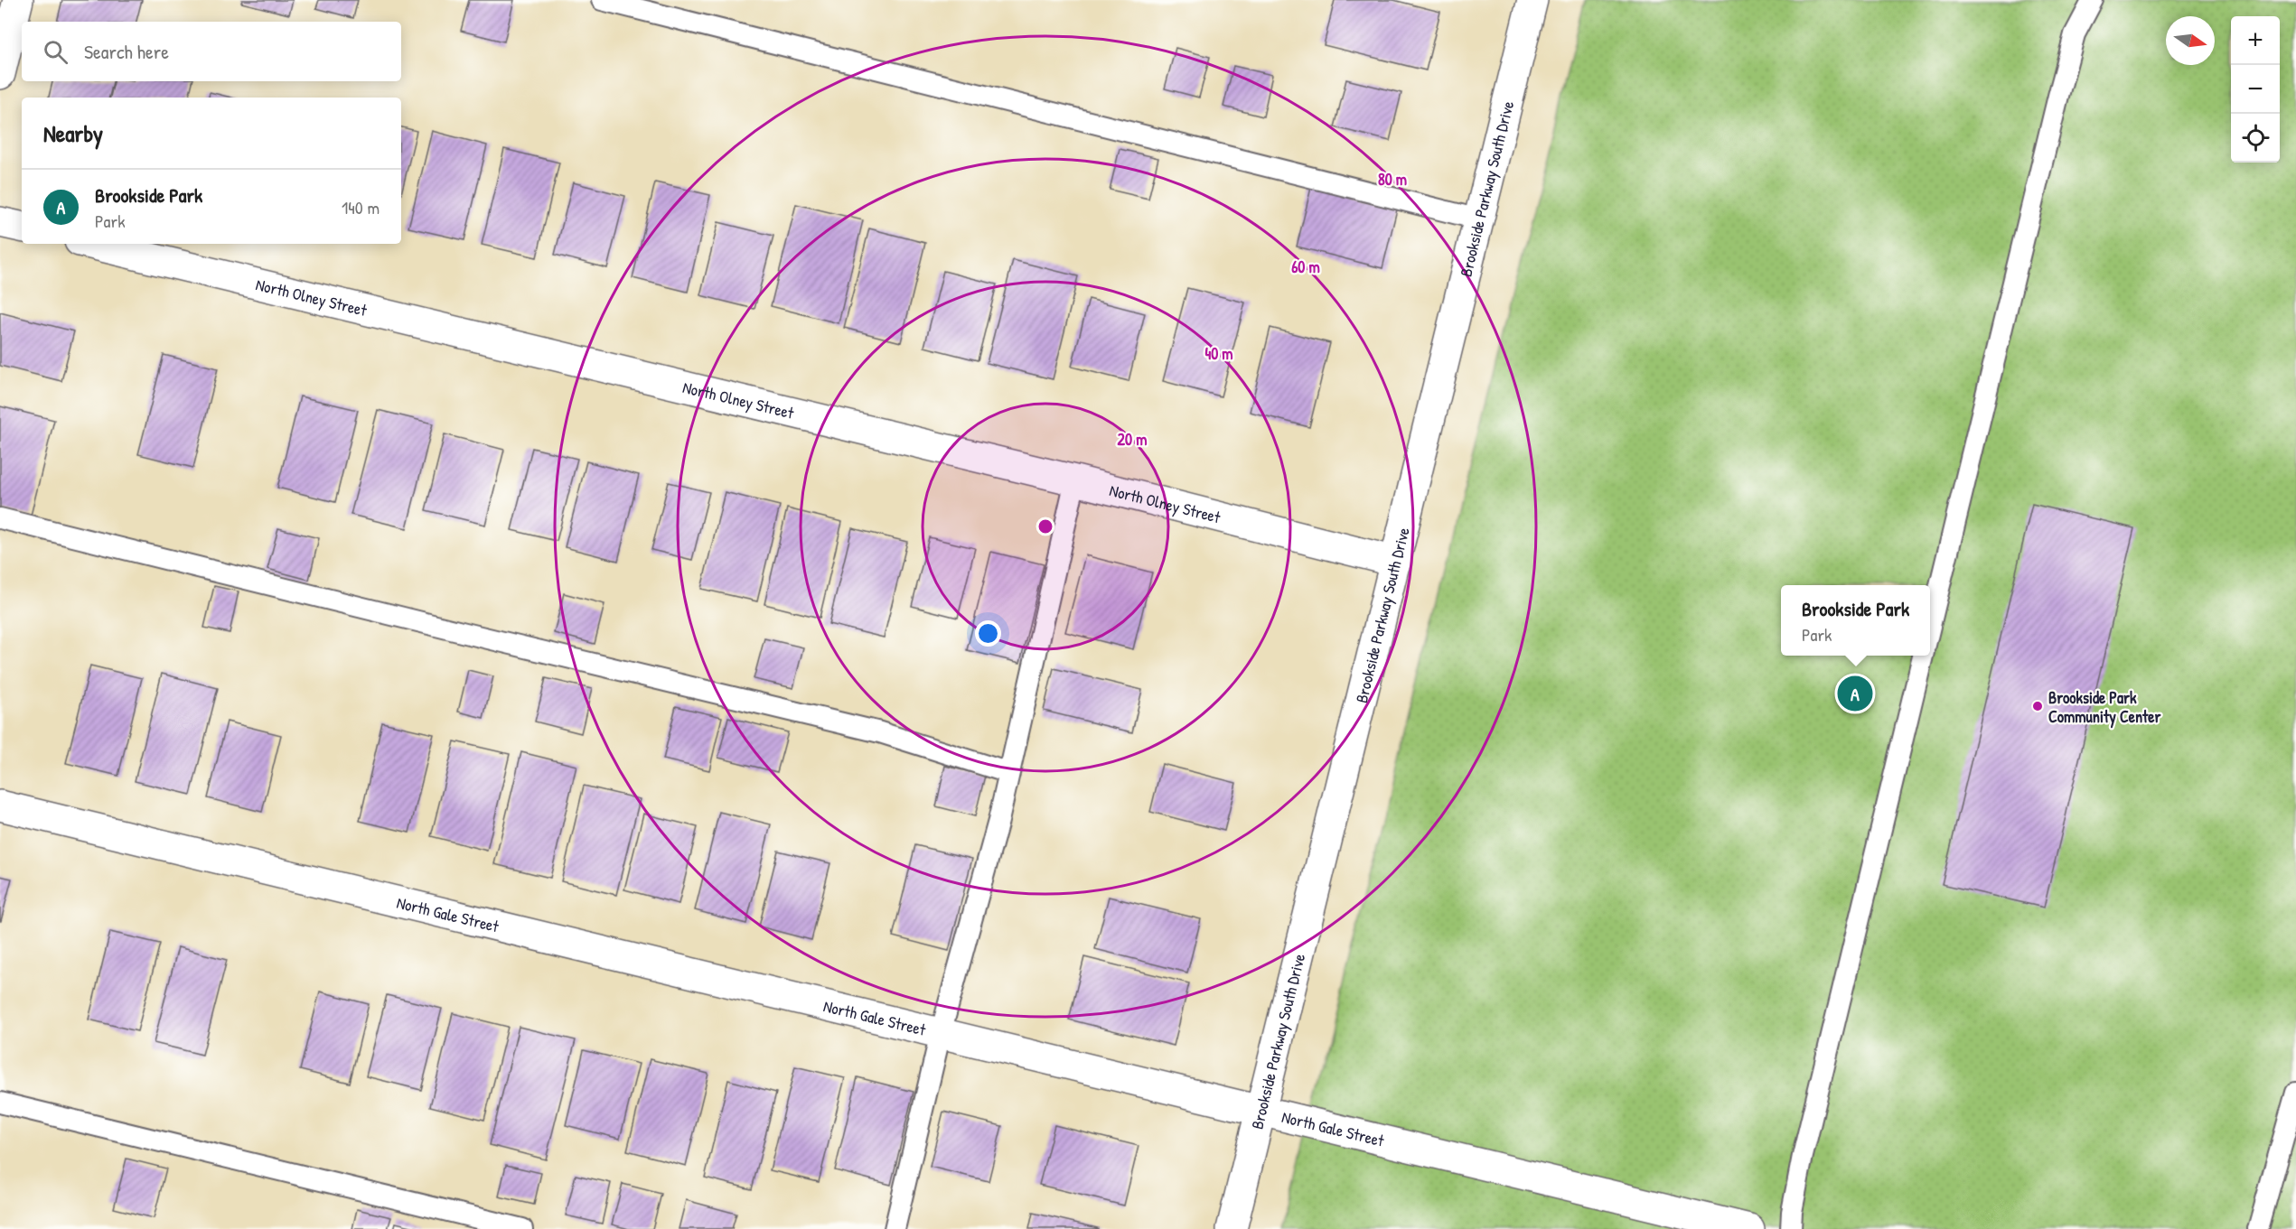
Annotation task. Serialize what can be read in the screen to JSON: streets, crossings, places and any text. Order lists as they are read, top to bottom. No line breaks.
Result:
{"streets":{"street":["Brookside Parkway South Drive","North Olney Street","North Gale Street"]},"crossings":[["Brookside Parkway South Drive","North Olney Street"],["Brookside Parkway South Drive","North Gale Street"]],"places":["Brookside Park Community Center"],"north":"right","page":{"map_buttons":["+","−"],"search":"Search here","heading":"Nearby","list":[{"mark":"A","name":"Brookside Park","note":"Park","value":"140 m"}],"popup":["Brookside Park","Park"],"pins":"A"},"rings":["80 m","60 m","40 m","20 m"]}
